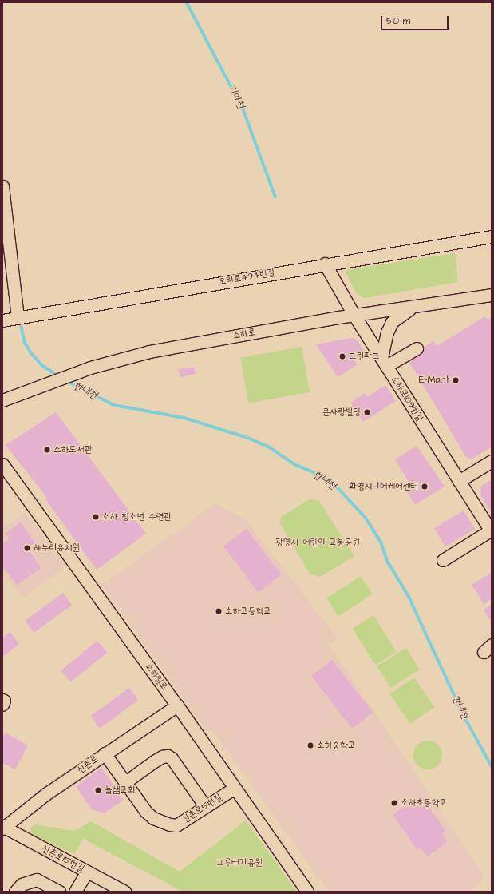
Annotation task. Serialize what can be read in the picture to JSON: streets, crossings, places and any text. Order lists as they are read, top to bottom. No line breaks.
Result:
{"streets":{"street":["오리로494번길","소하로","소하로109번길","소하일로","신촌로","신촌로5번길","신촌로15번길"]},"crossings":[["오리로494번길","소하로109번길"],["소하로","소하로109번길"],["소하일로","신촌로"],["소하일로","신촌로5번길"],["신촌로","신촌로5번길"],["신촌로","신촌로15번길"]],"water":["기아천","한내천"],"parks":["광명시 어린이 교통공원","그루터기공원"],"places":["그린파크","E-Mart","큰사랑빌딩","소하도서관","화영시니어케어센터","소하 청소년 수련관","해누리유치원","소하고등학교","소하중학교","늘샘교회","소하초등학교"],"scale_bar":"50 m"}
